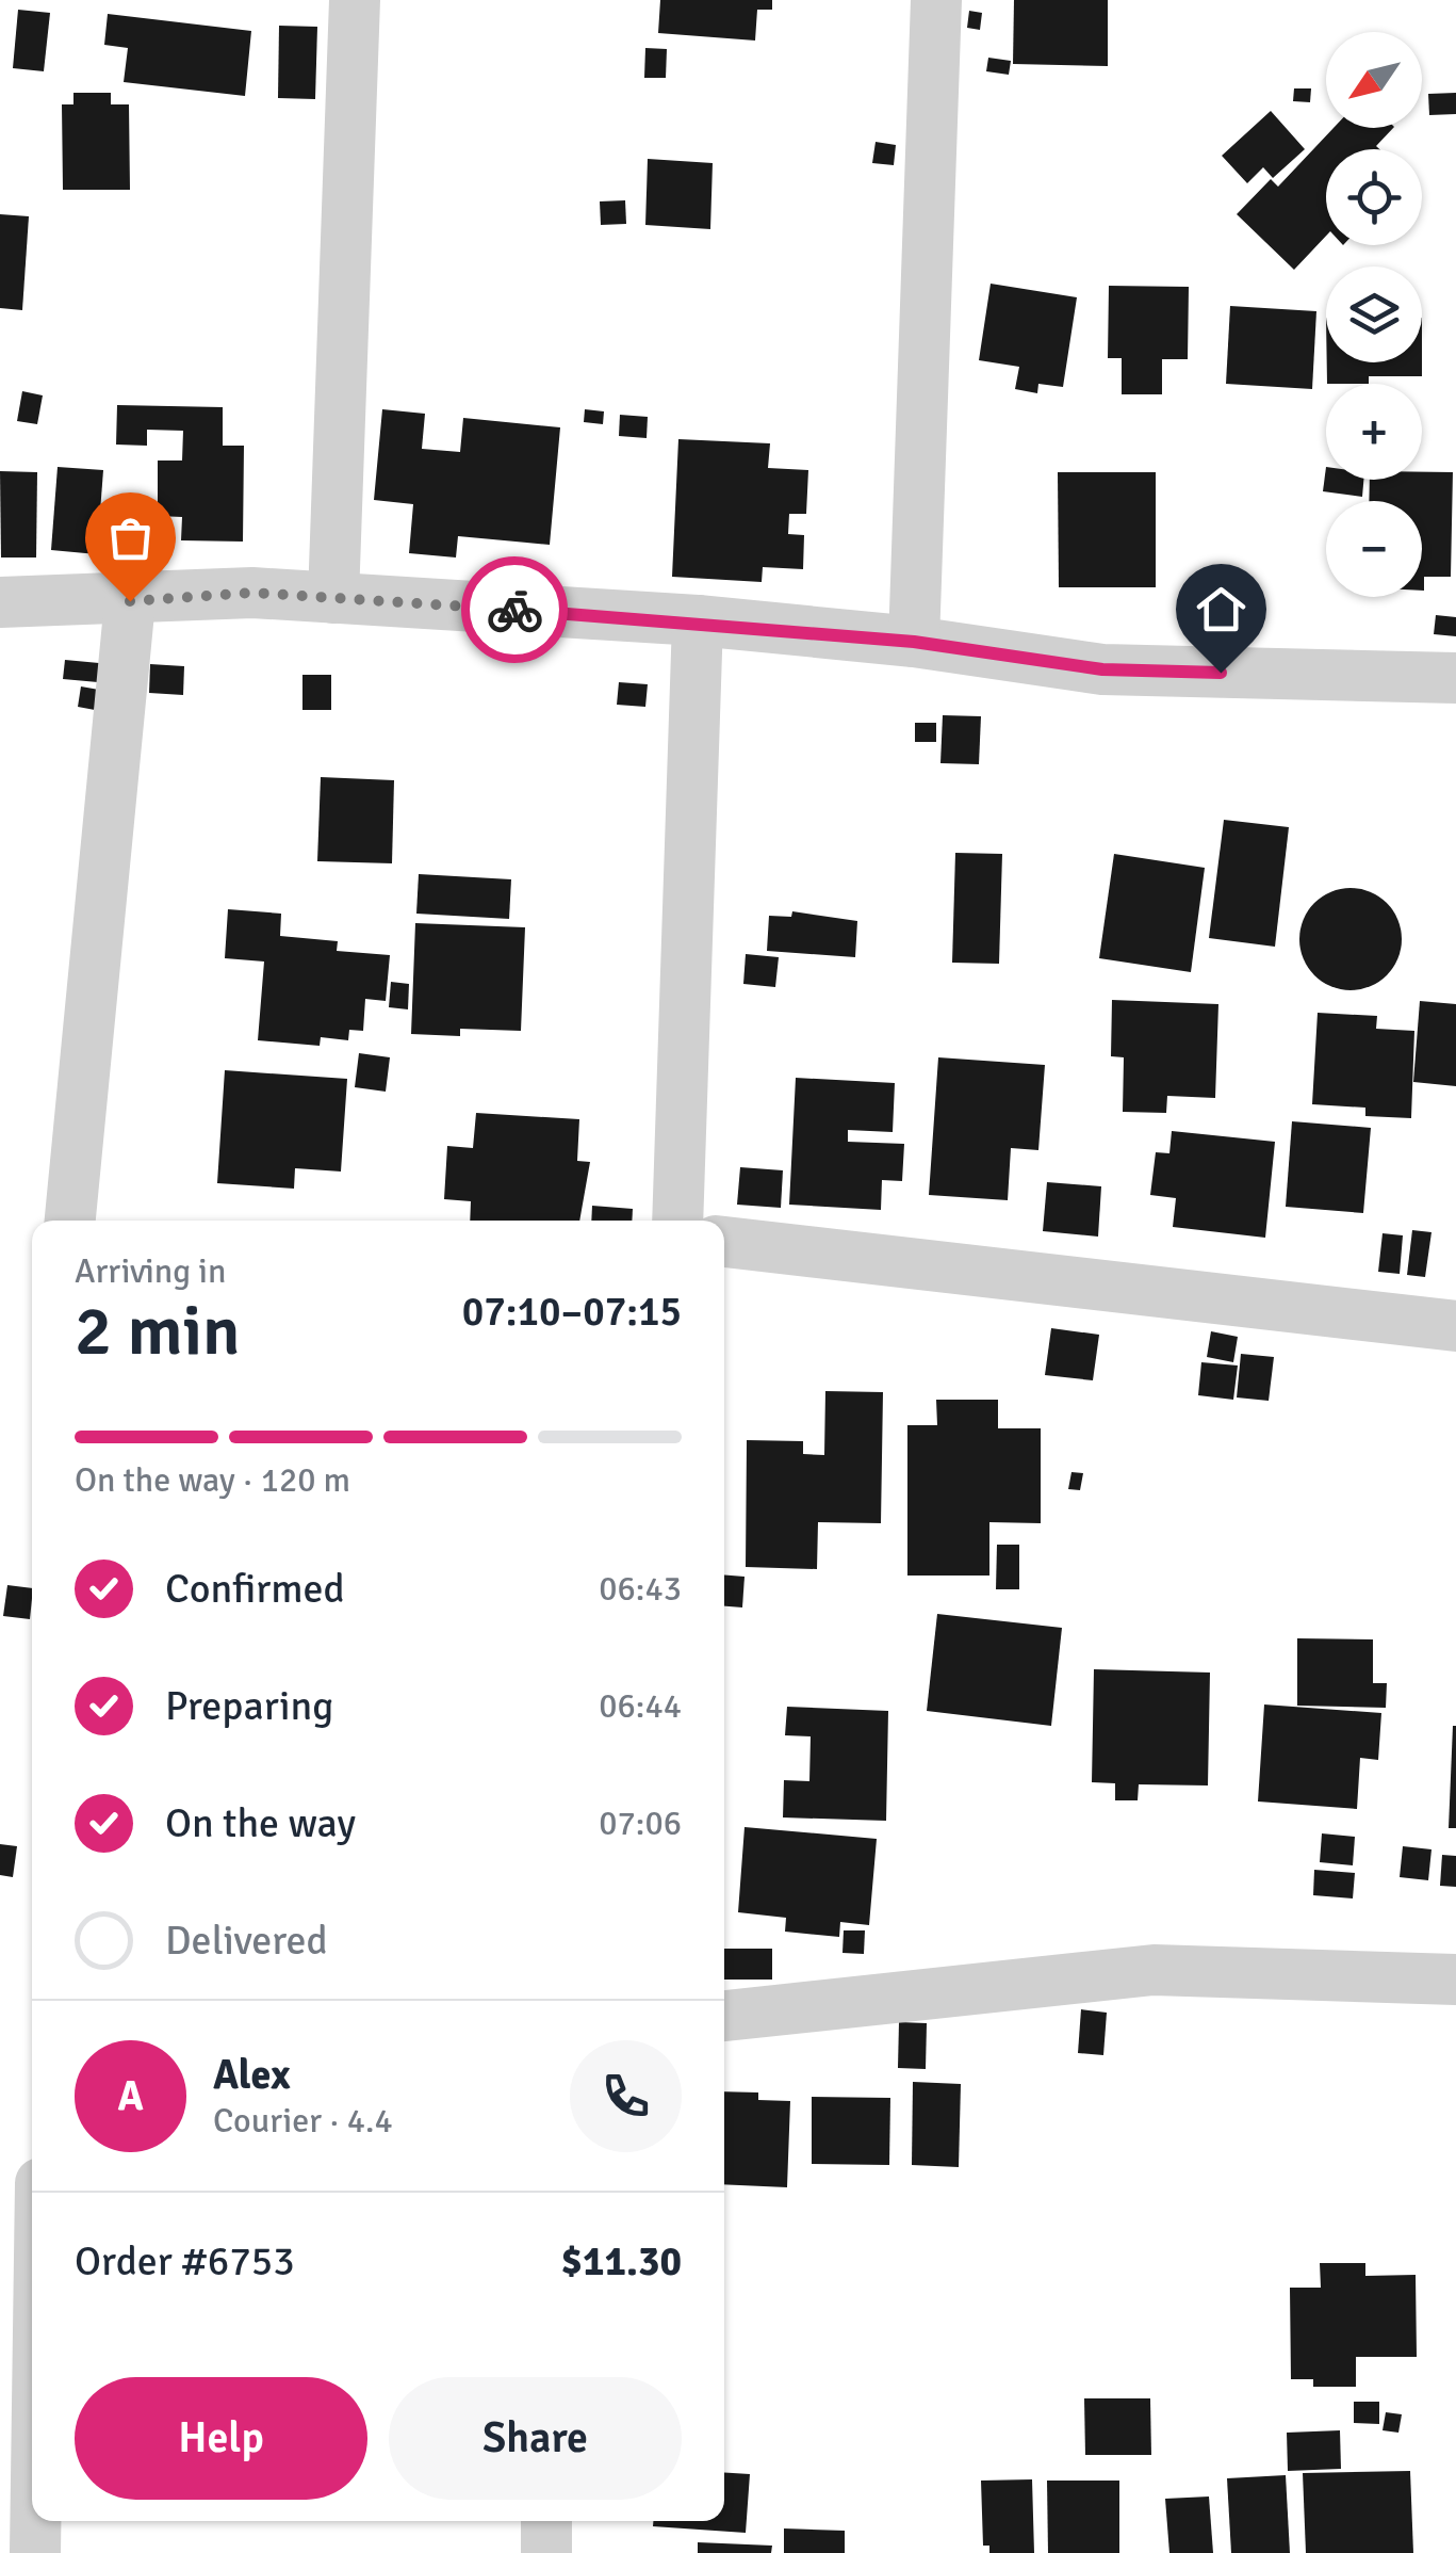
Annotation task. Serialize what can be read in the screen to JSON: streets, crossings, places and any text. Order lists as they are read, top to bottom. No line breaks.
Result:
{"north":"bottom left","page":{"map_buttons":["+","−"],"heading":["2 min","Arriving in","07:10–07:15"],"panel":["Alex","Courier · 4.4","Order #6753","$11.30"],"bar":"On the way · 120 m","list":[["Confirmed","06:43"],["Preparing","06:44"],["On the way","07:06"],"Delivered"],"round":"A","buttons":["Help","Share"]}}
